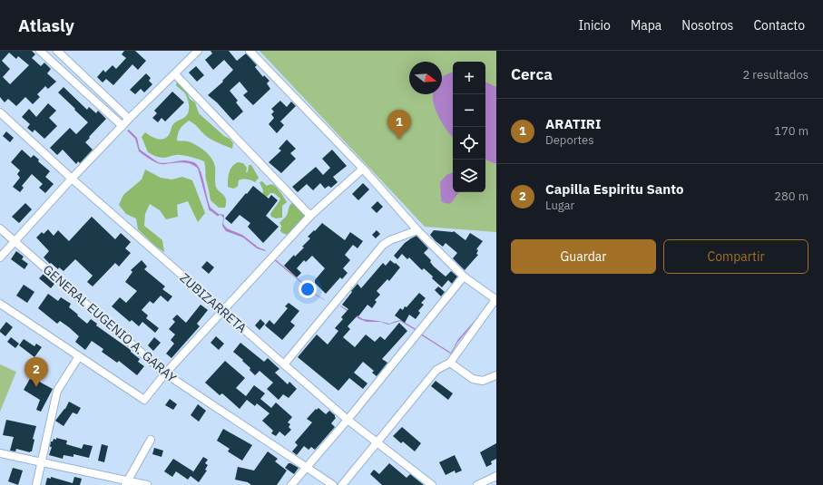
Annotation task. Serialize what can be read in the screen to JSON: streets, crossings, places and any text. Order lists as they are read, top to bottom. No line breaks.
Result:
{"streets":{"street":["ZUBIZARRETA","GENERAL EUGENIO A. GARAY"]},"north":"right","page":{"header":"Atlasly","nav":["Inicio","Mapa","Nosotros","Contacto"],"heading":["Cerca","2 resultados"],"map_buttons":["+","−"],"list":[{"mark":"1","name":"ARATIRI","note":"Deportes","value":"170 m"},{"mark":"2","name":"Capilla Espiritu Santo","note":"Lugar","value":"280 m"}],"pins":["1","2"],"buttons":["Guardar","Compartir"]}}
